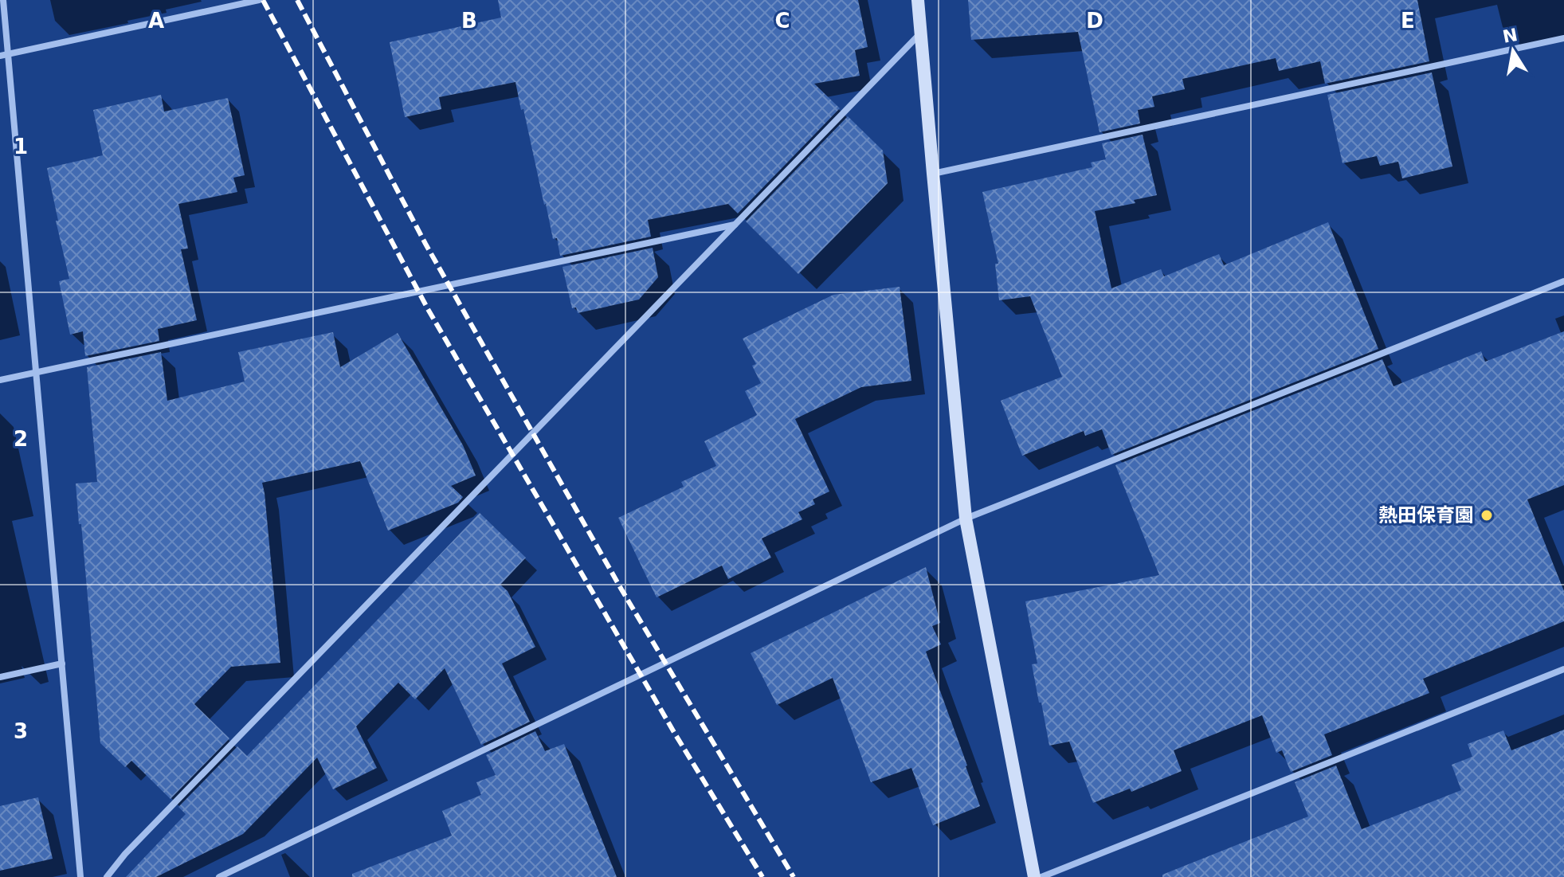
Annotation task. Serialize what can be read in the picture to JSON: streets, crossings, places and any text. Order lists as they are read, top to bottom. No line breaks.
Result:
{"places":["熱田保育園"],"north":"top","grid":{"columns":["A","B","C","D","E"],"rows":["1","2","3"]}}
